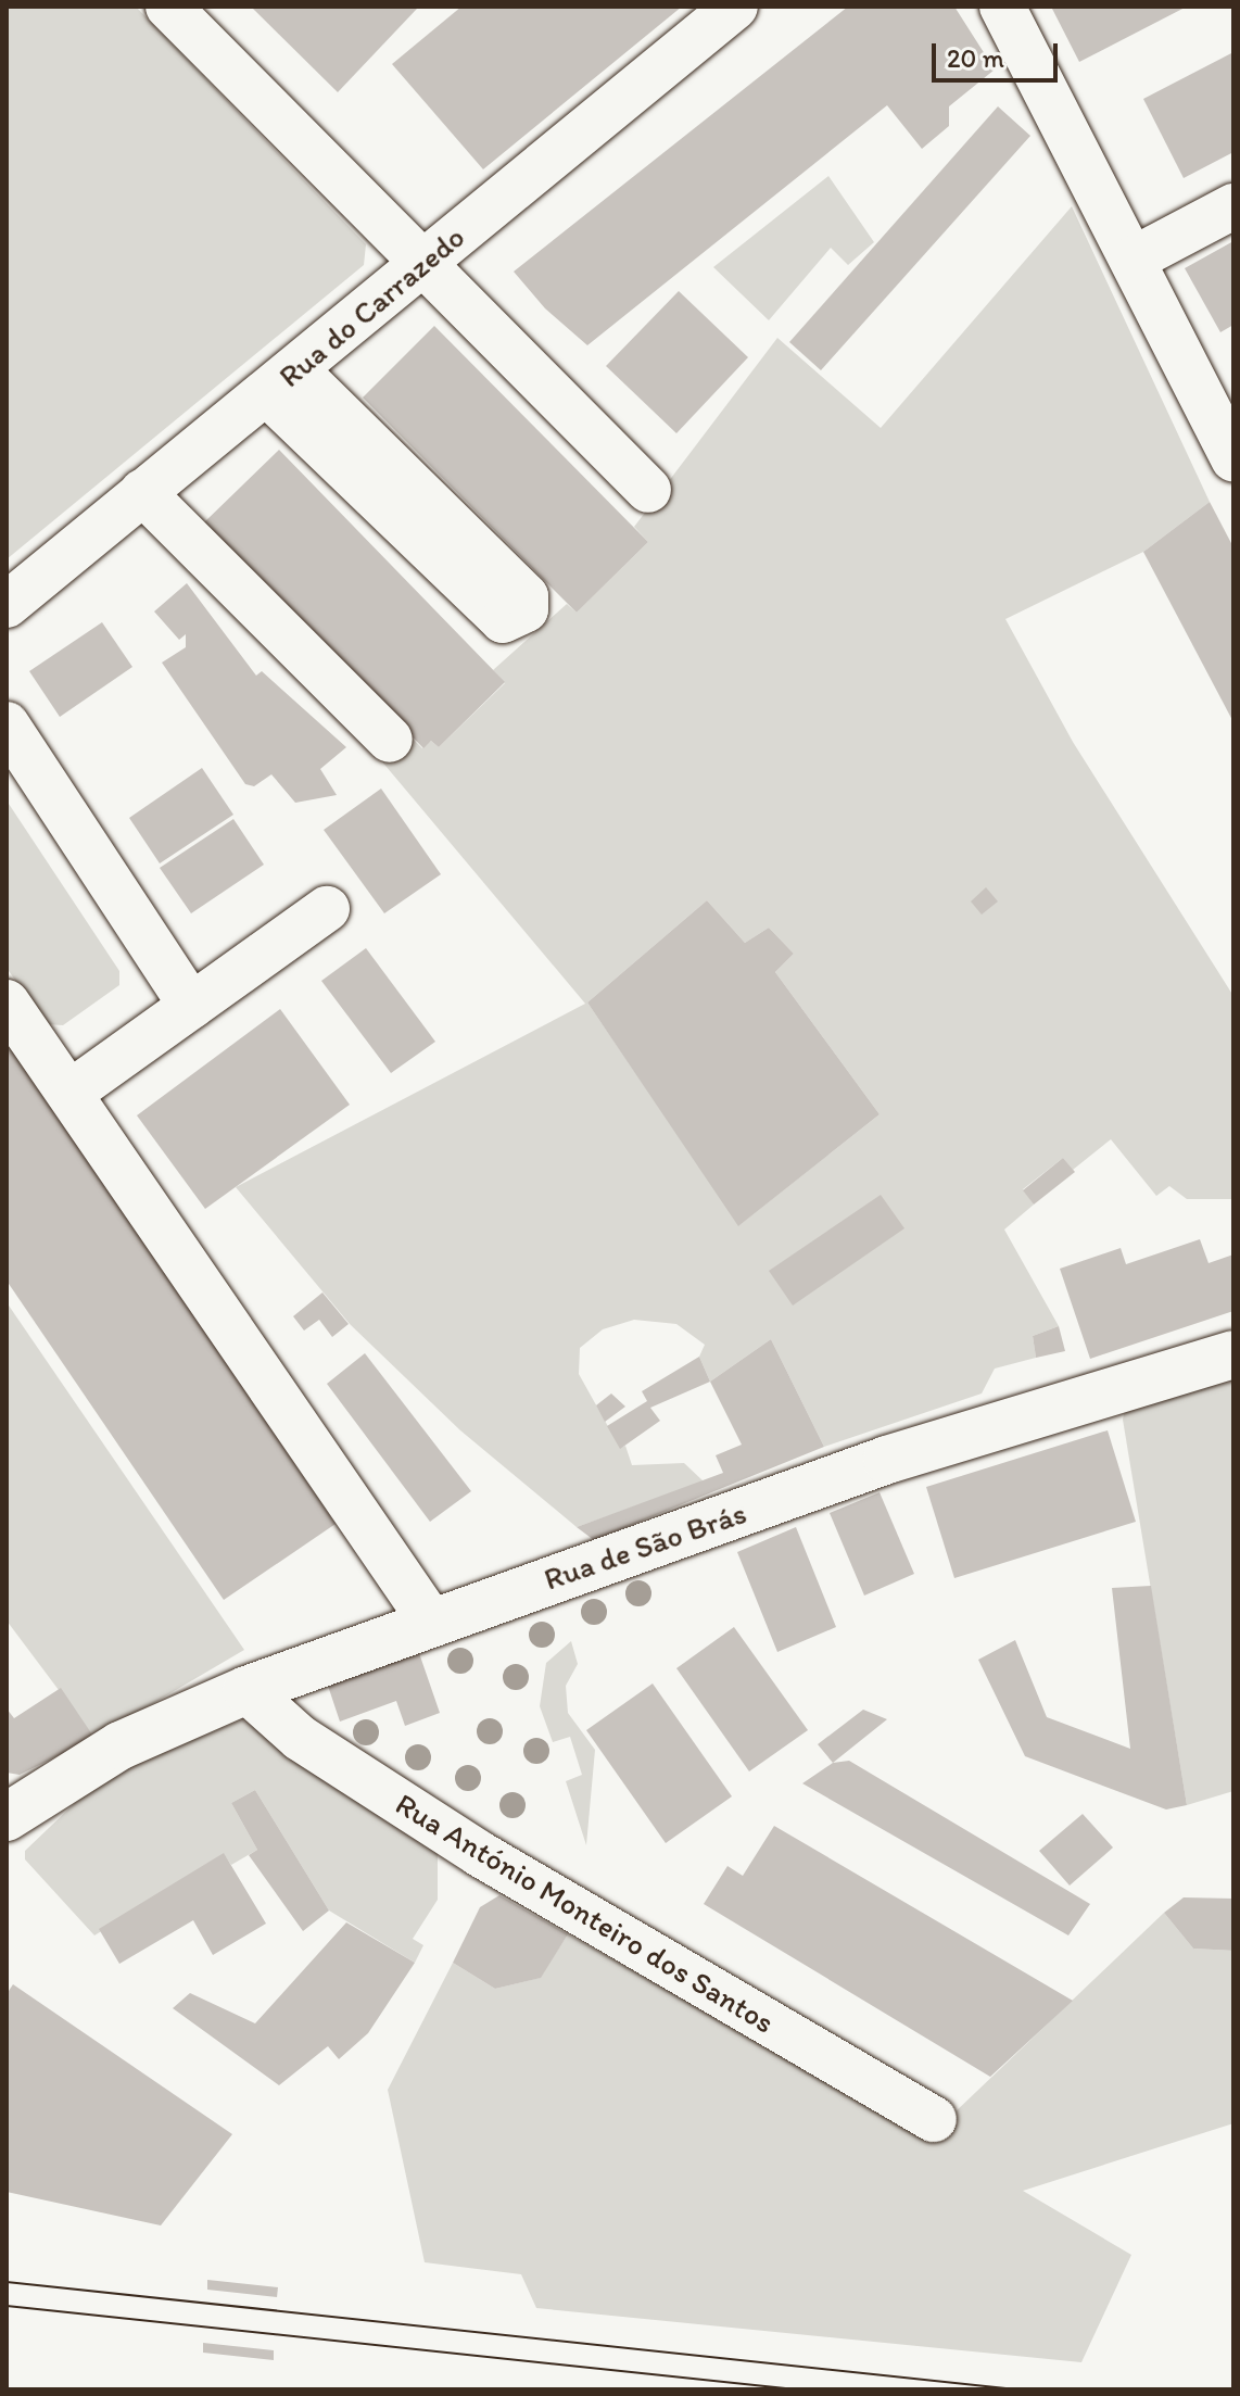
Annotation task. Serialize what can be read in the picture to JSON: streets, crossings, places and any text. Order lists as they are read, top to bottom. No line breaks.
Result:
{"streets":{"street":["Rua do Carrazedo","Rua de São Brás","Rua António Monteiro dos Santos"]},"crossings":[["Rua de São Brás","Rua António Monteiro dos Santos"]],"scale_bar":"20 m"}
